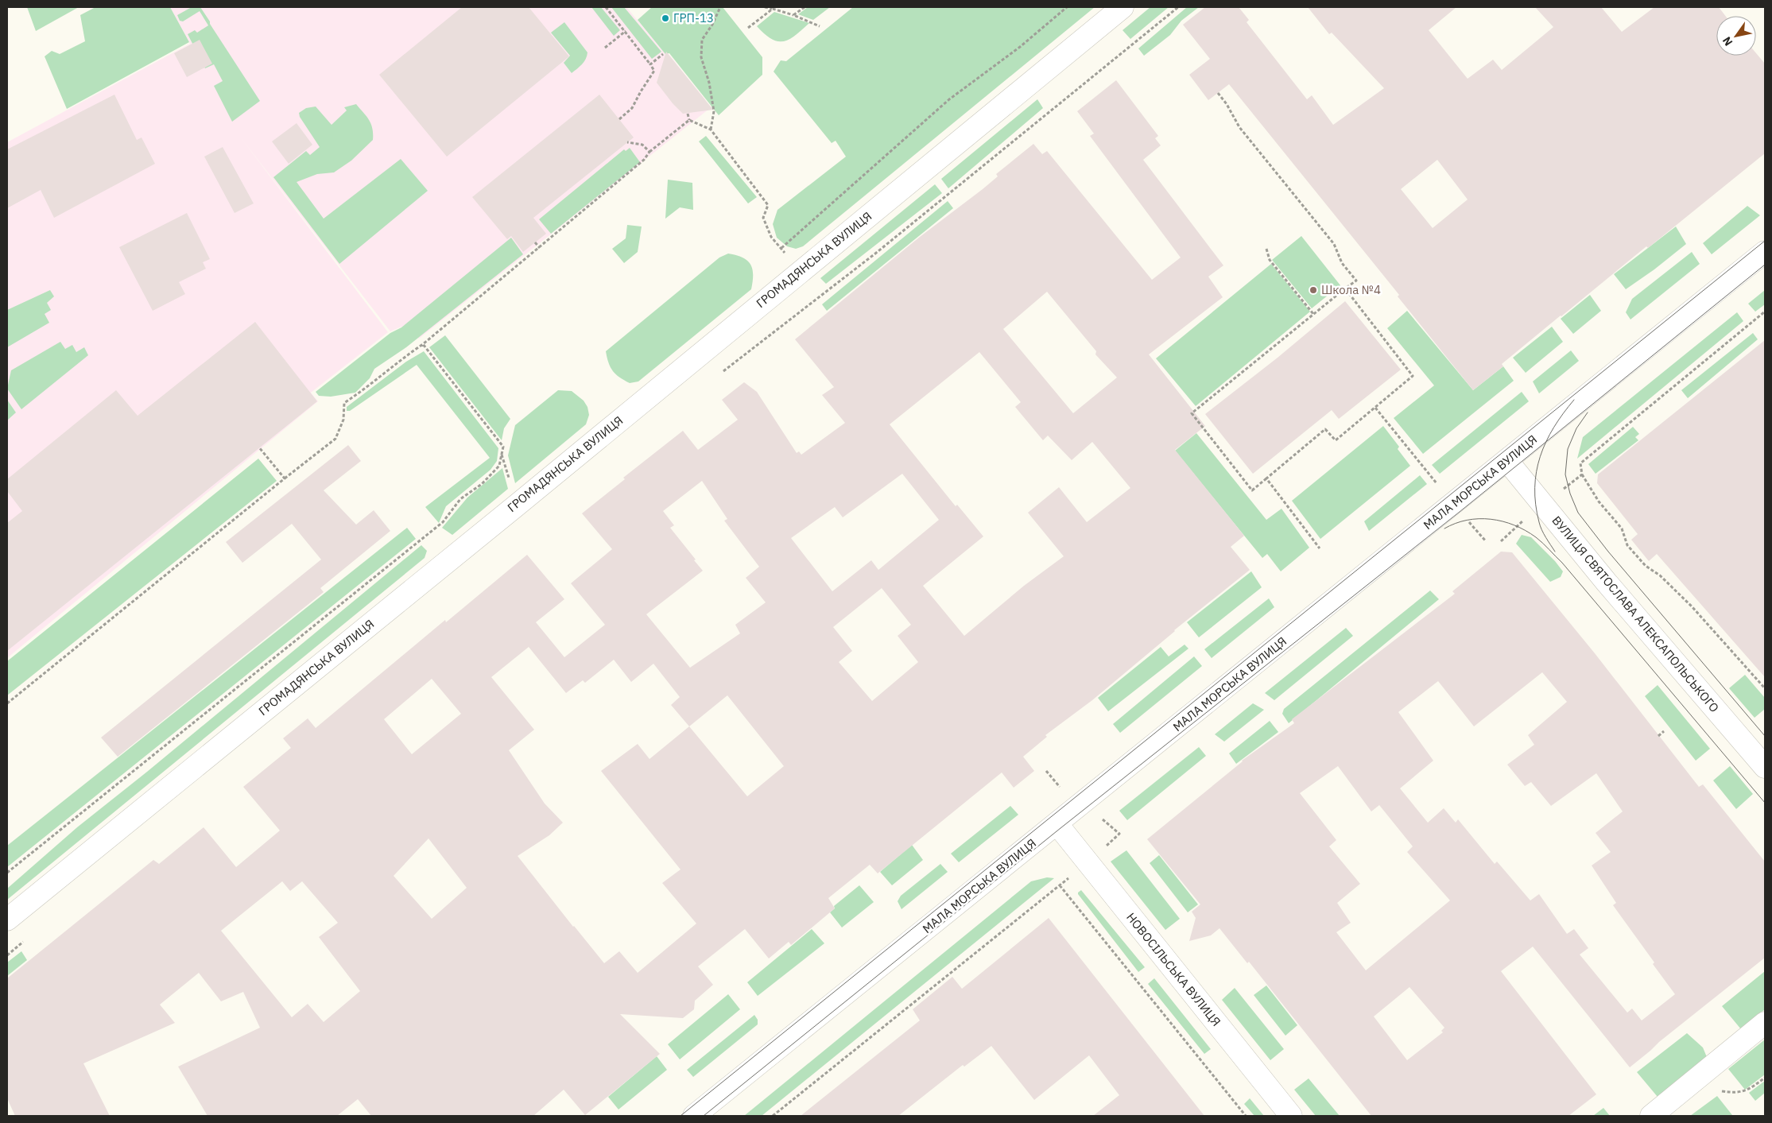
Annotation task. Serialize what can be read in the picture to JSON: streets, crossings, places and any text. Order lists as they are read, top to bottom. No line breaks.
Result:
{"streets":{"street":["ГРОМАДЯНСЬКА ВУЛИЦЯ","МАЛА МОРСЬКА ВУЛИЦЯ","ВУЛИЦЯ СВЯТОСЛАВА АЛЕКСАПОЛЬСЬКОГО","НОВОСІЛЬСЬКА ВУЛИЦЯ"]},"crossings":[["МАЛА МОРСЬКА ВУЛИЦЯ","ВУЛИЦЯ СВЯТОСЛАВА АЛЕКСАПОЛЬСЬКОГО"],["МАЛА МОРСЬКА ВУЛИЦЯ","НОВОСІЛЬСЬКА ВУЛИЦЯ"]],"places":["ГРП-13","Школа №4"],"north":"bottom left"}
